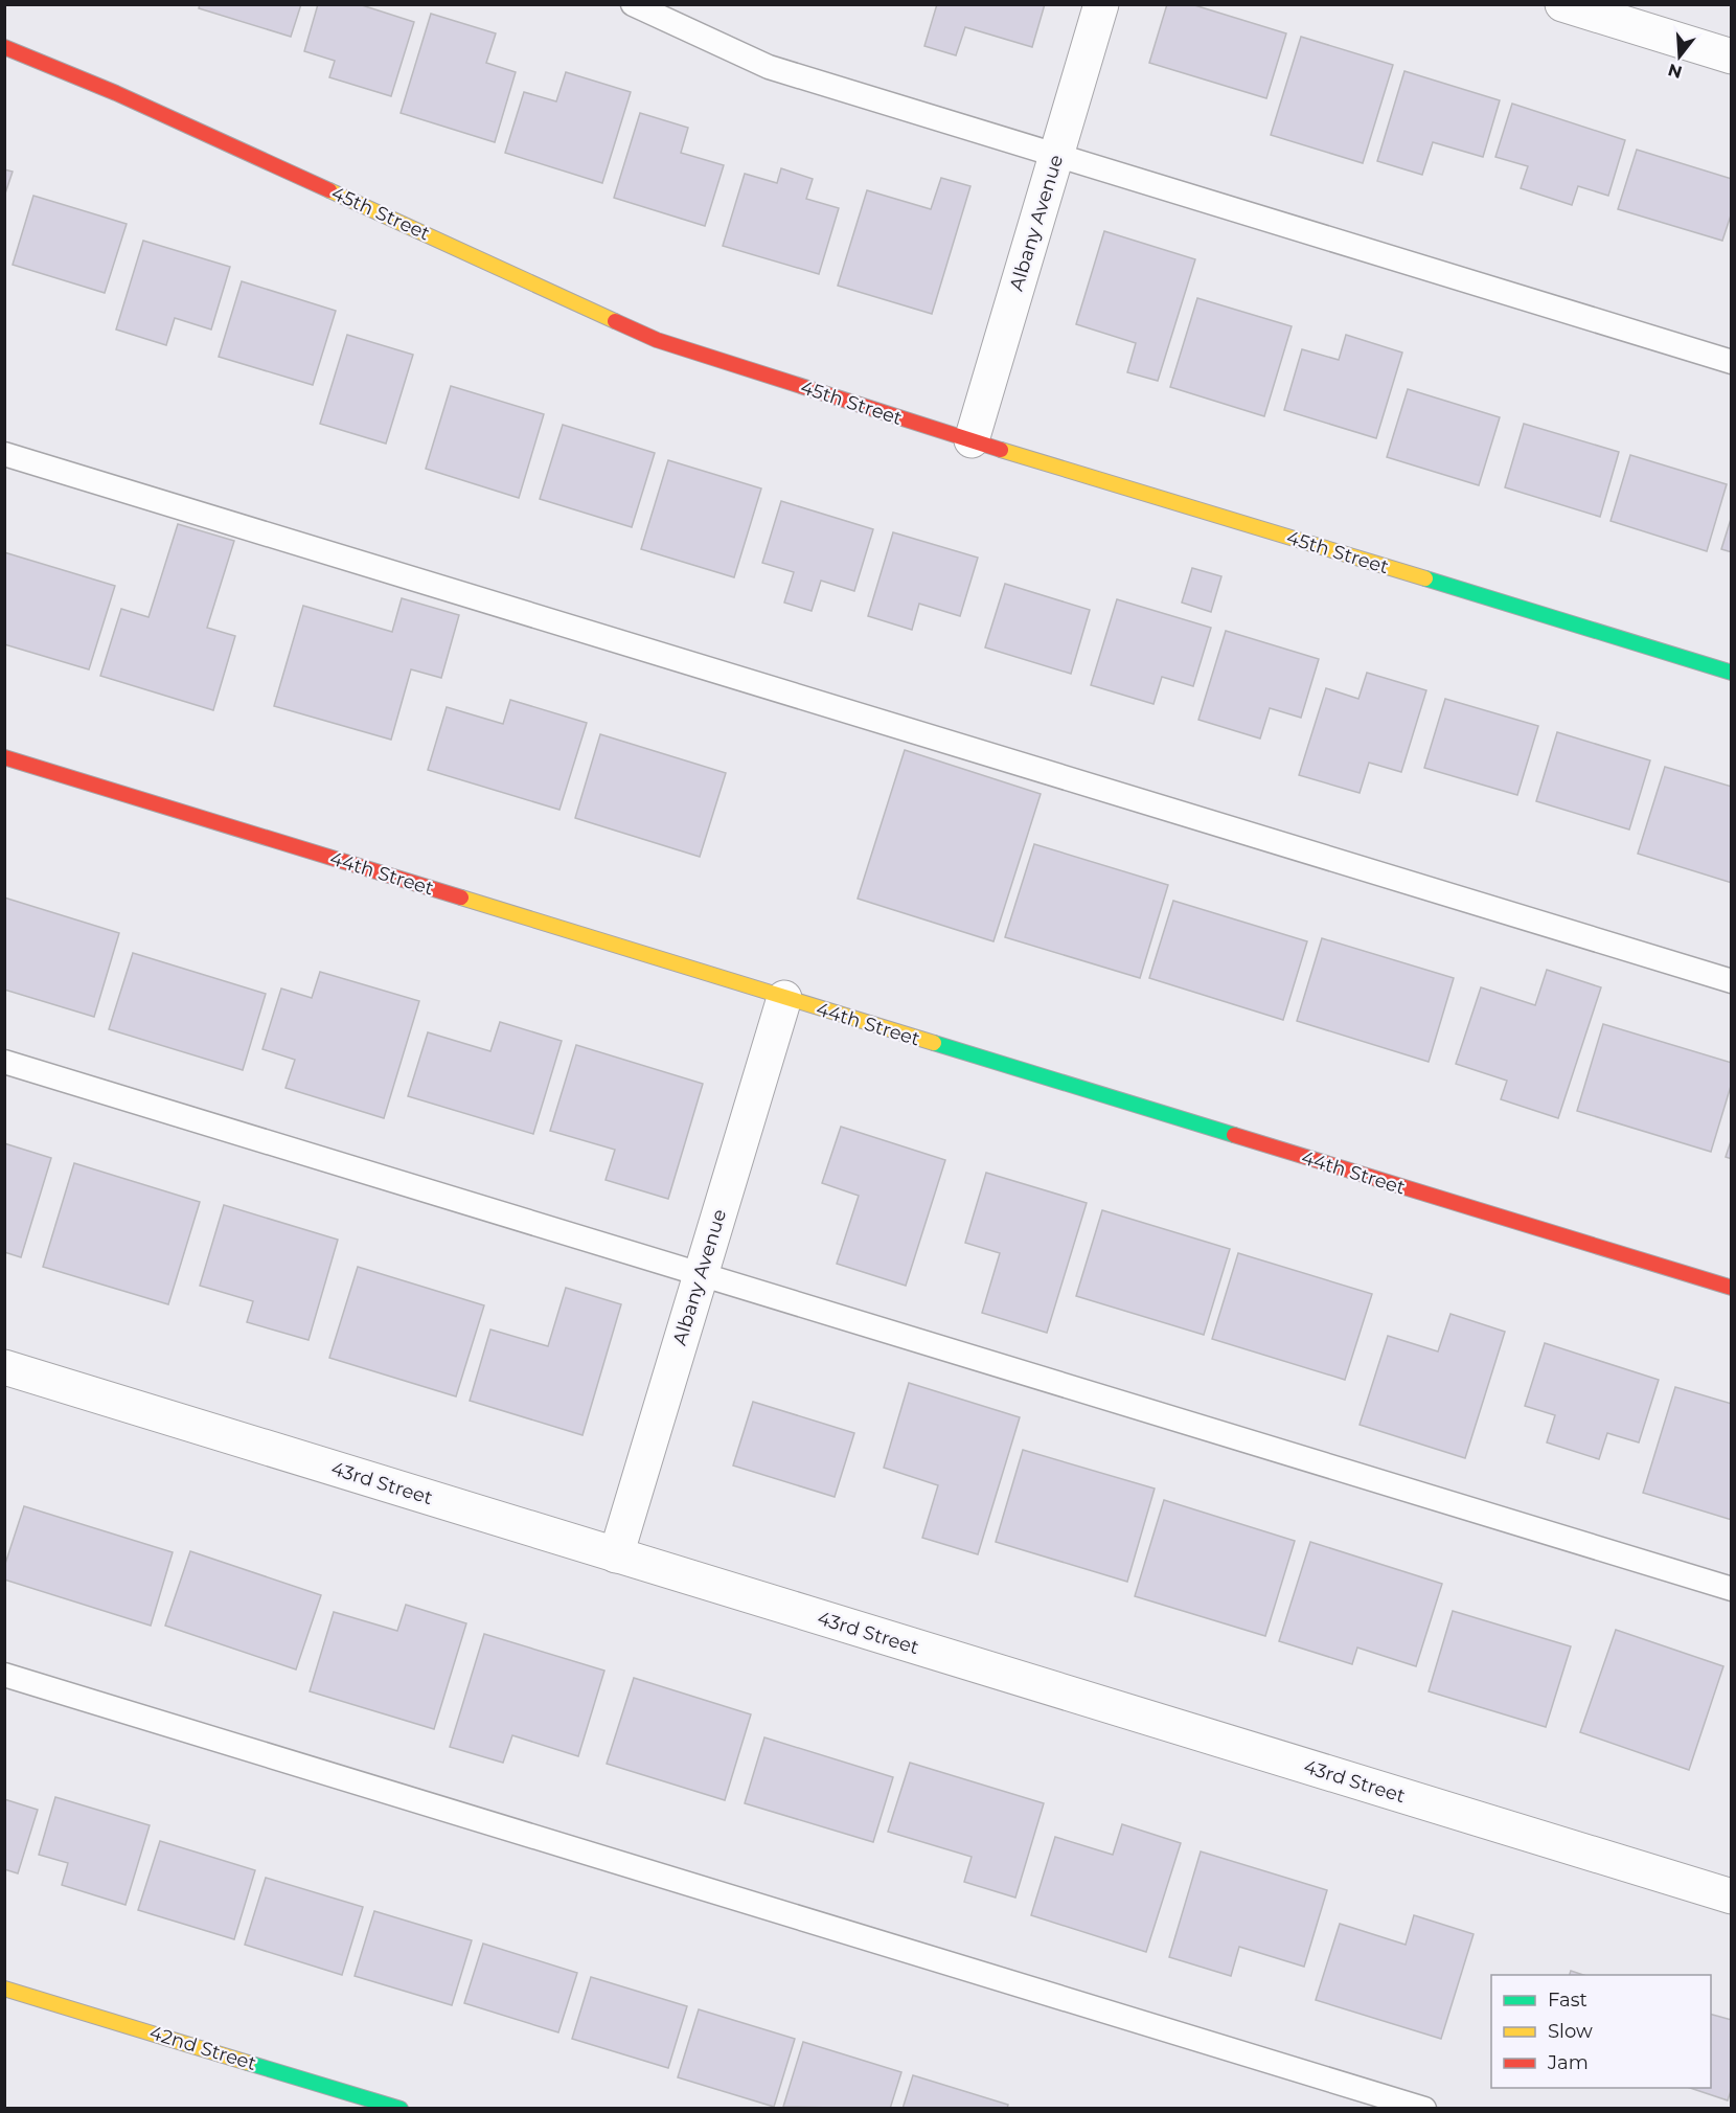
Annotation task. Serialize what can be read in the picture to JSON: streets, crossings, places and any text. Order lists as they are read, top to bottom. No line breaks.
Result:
{"streets":{"street":["45th Street","Albany Avenue","44th Street","43rd Street","42nd Street"]},"crossings":[["45th Street","Albany Avenue"],["Albany Avenue","44th Street"],["Albany Avenue","43rd Street"]],"legend":["Fast","Slow","Jam"],"north":"bottom"}
